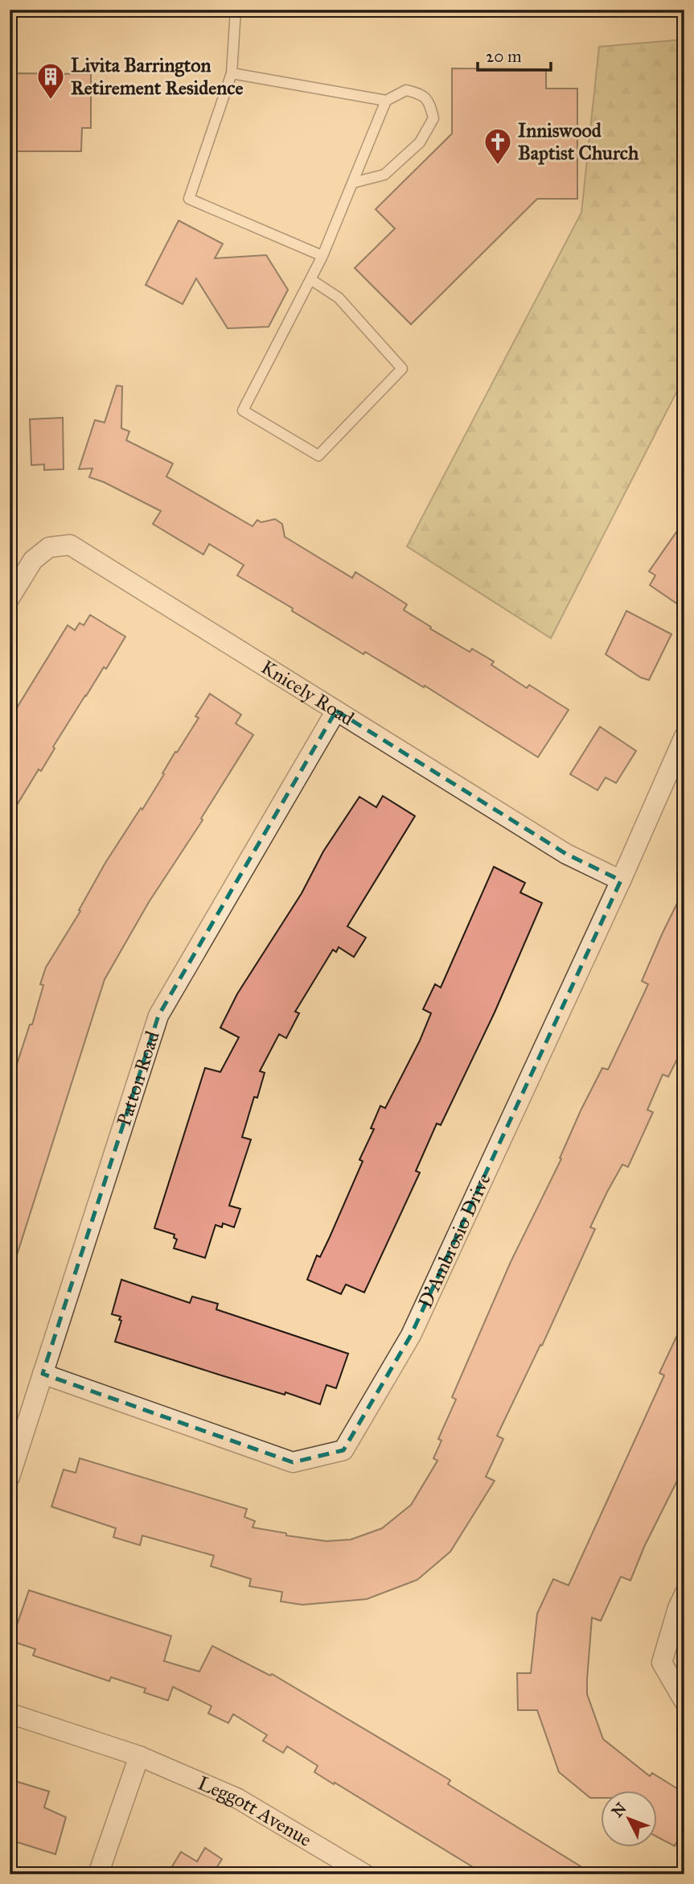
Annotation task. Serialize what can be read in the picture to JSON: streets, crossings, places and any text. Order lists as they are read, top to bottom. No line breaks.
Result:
{"streets":{"street":["Knicely Road","Patton Road","D'Ambrosio Drive","Leggott Avenue"]},"crossings":[["Knicely Road","Patton Road"],["Knicely Road","D'Ambrosio Drive"],["Patton Road","D'Ambrosio Drive"]],"places":{"building":["Livita Barrington Retirement Residence"],"church":["Inniswood Baptist Church"]},"scale_bar":"20 m","north":"top left"}
